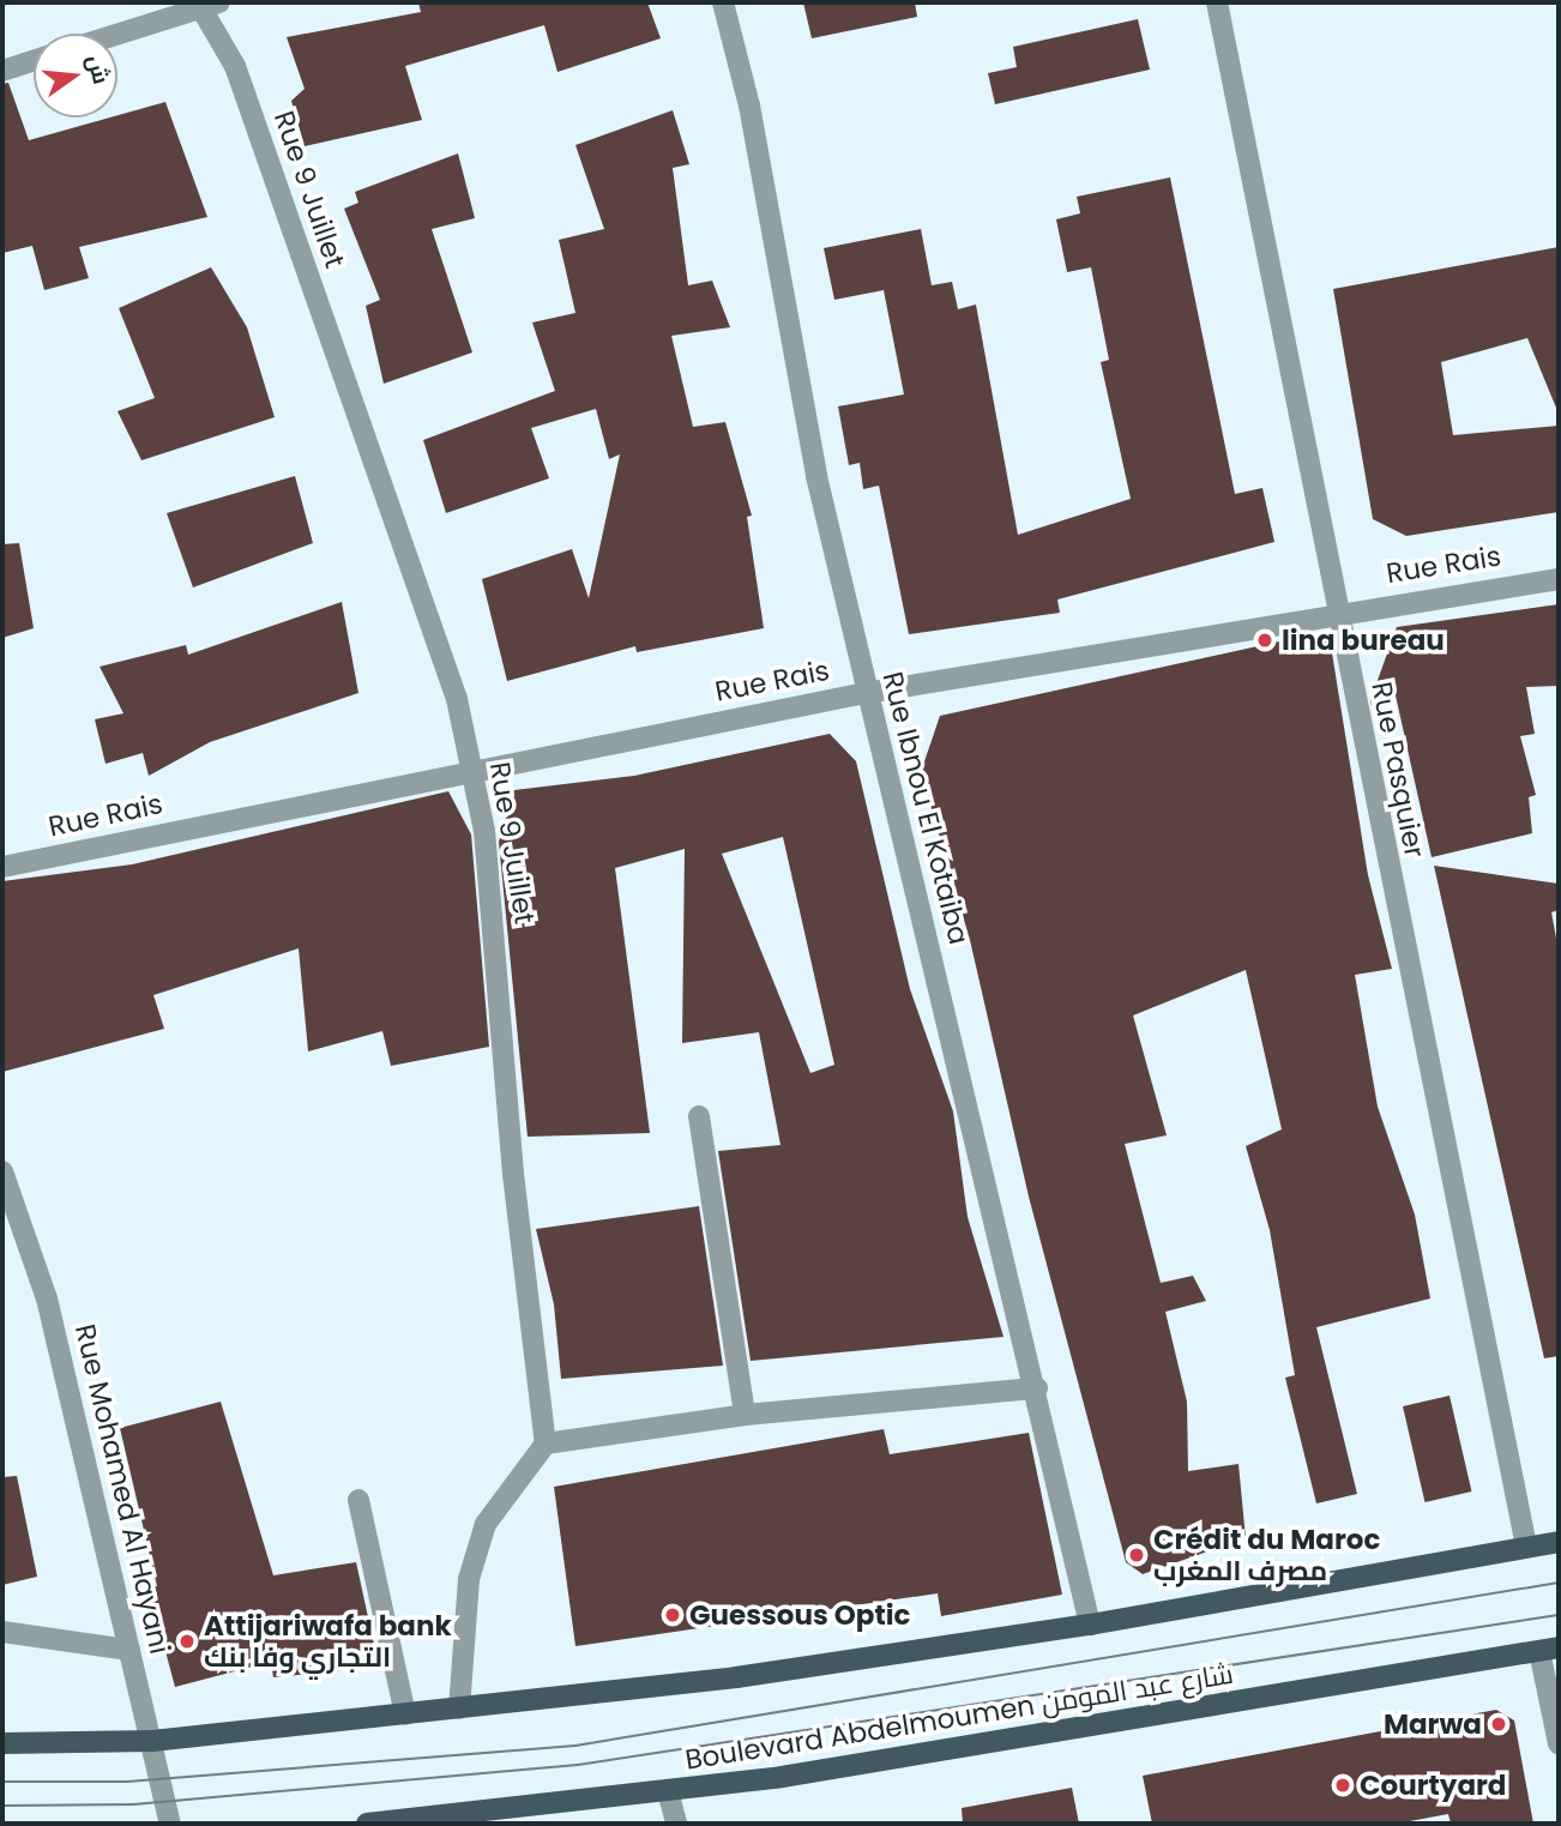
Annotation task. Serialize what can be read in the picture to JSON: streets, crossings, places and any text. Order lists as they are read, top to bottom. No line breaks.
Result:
{"streets":{"main road":["Boulevard Abdelmoumen شارع عبد المومن"],"street":["Rue 9 Juillet","Rue Rais","Rue Pasquier","Rue Ibnou El Kotaiba","Rue Mohamed Al Hayani"]},"crossings":[["Rue 9 Juillet","Rue Rais"],["Rue Rais","Rue Pasquier"],["Rue Rais","Rue Ibnou El Kotaiba"]],"places":["lina bureau","Crédit du Maroc مصرف المغرب","Guessous Optic","Attijariwafa bank التجاري وفا بنك","Marwa","Courtyard"],"north":"right"}
